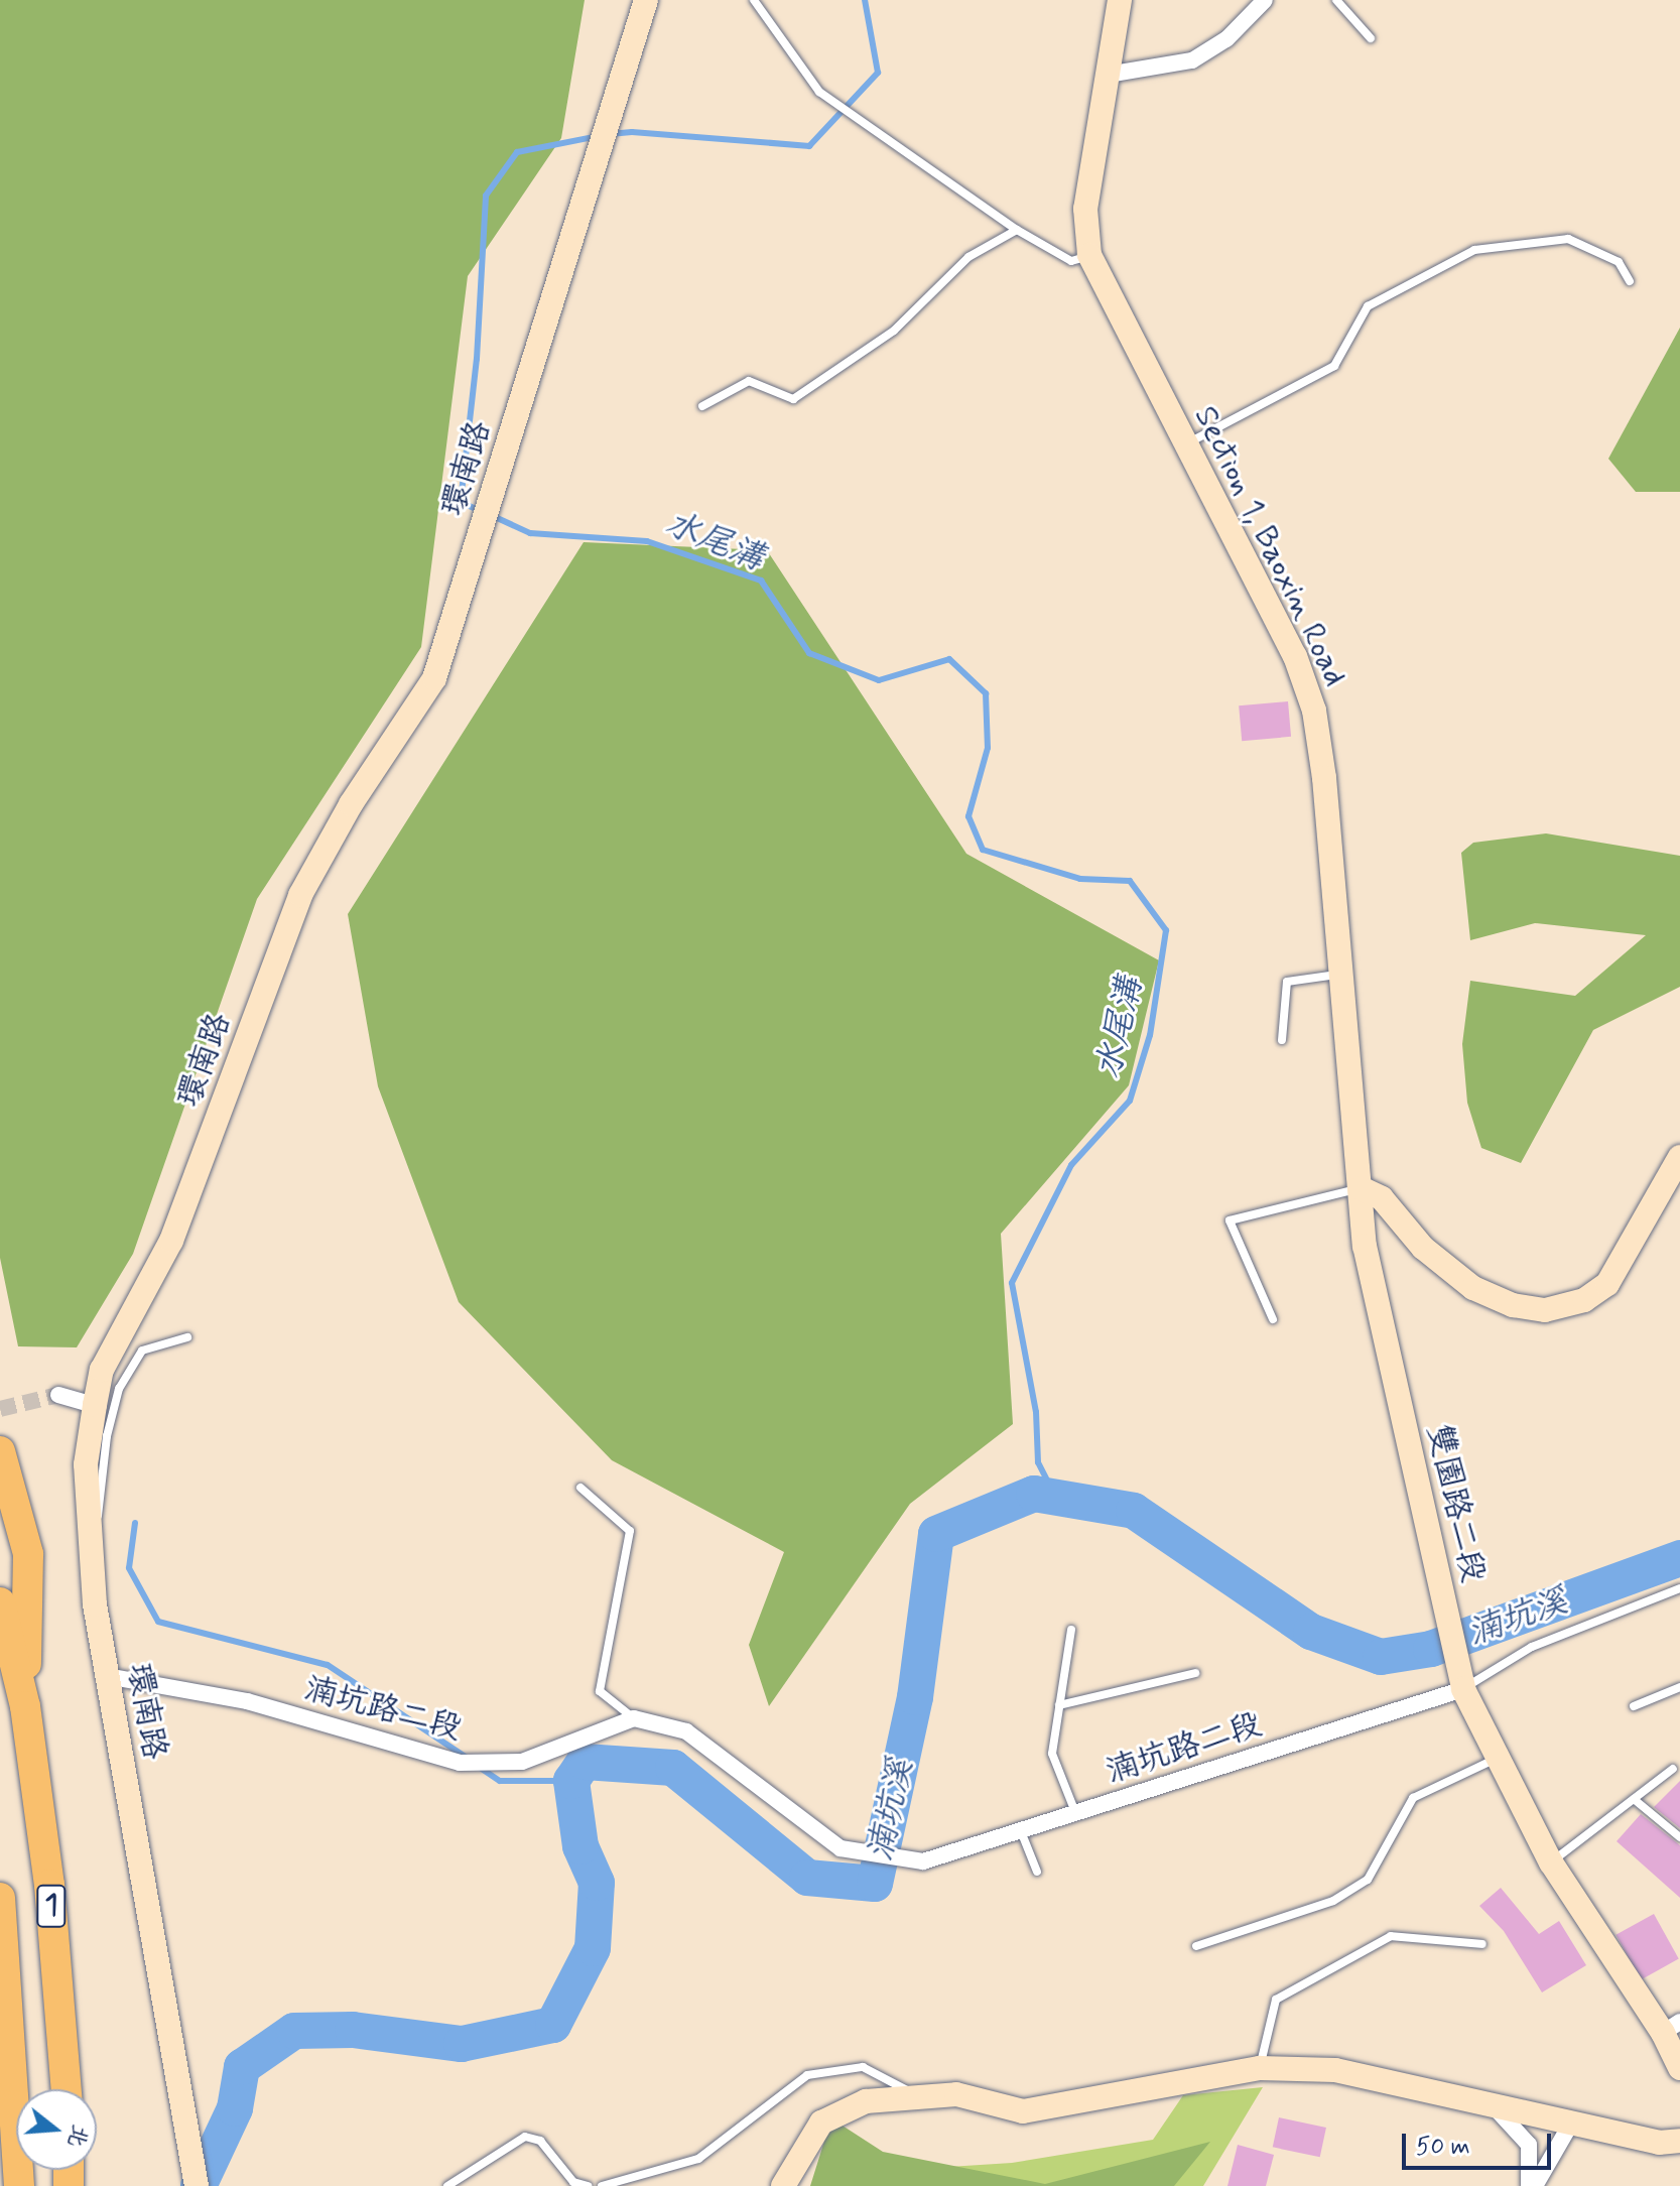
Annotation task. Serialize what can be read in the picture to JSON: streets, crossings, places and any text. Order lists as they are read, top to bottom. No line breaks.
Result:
{"streets":{"highway":["1"],"street":["環南路","Section 1, Baoxin Road","雙園路二段","湳坑路二段"]},"crossings":[["環南路","湳坑路二段"],["Section 1, Baoxin Road","雙園路二段"],["雙園路二段","湳坑路二段"]],"water":["水尾溝","湳坑溪"],"scale_bar":"50 m","north":"right"}
